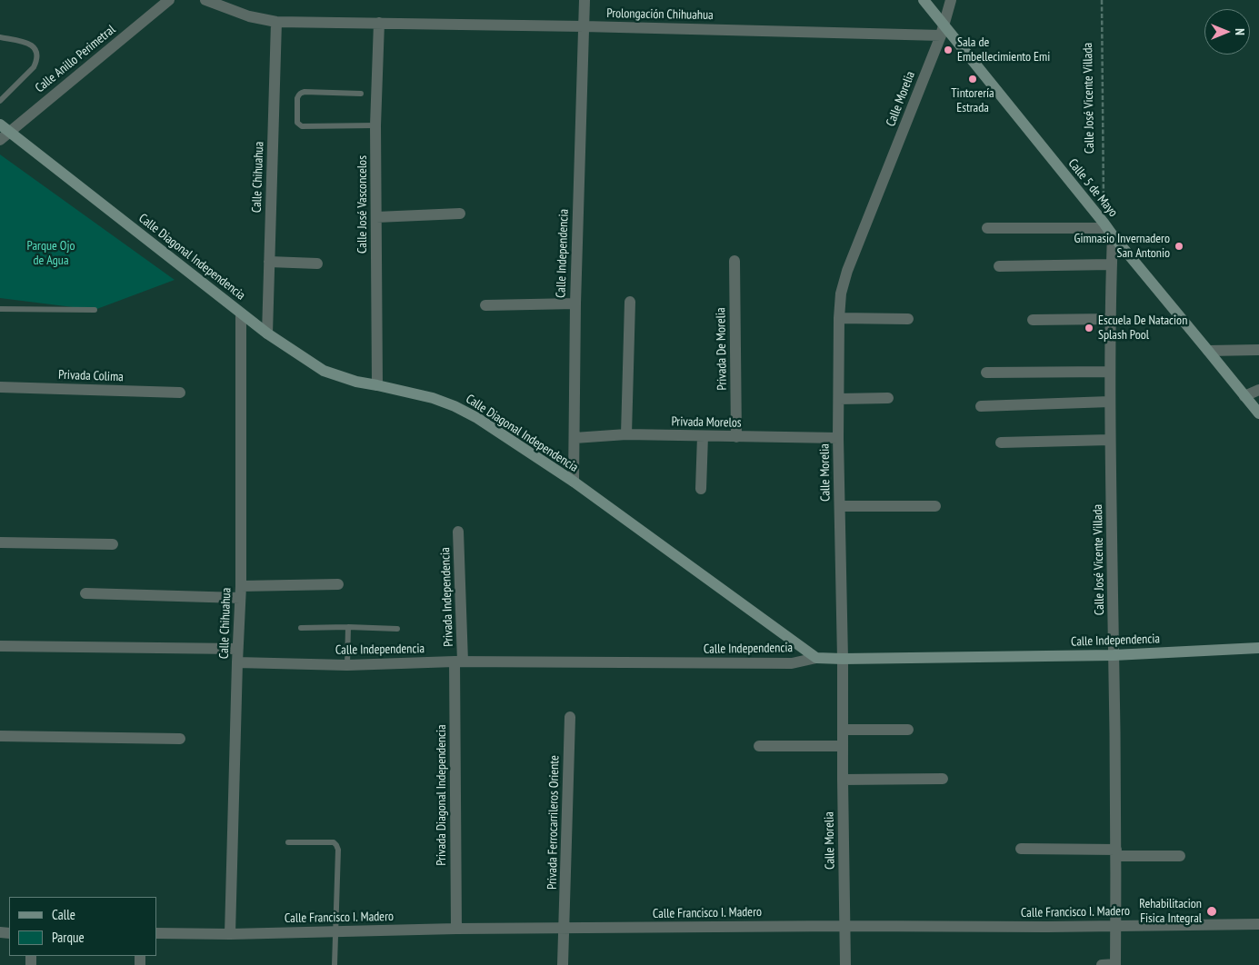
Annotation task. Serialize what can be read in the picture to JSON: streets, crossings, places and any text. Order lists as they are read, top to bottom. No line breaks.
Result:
{"streets":{"main road":["Calle 5 de Mayo","Calle Independencia","Calle Diagonal Independencia"],"street":["Prolongación Chihuahua","Calle Anillo Perimetral","Calle José Vicente Villada","Calle Morelia","Calle Chihuahua","Calle José Vasconcelos","Privada De Morelia","Privada Colima","Privada Morelos","Privada Independencia","Privada Diagonal Independencia","Privada Ferrocarrileros Oriente","Calle Francisco I. Madero"]},"crossings":[["Prolongación Chihuahua","Calle Morelia"],["Prolongación Chihuahua","Calle 5 de Mayo"],["Prolongación Chihuahua","Calle José Vasconcelos"],["Prolongación Chihuahua","Calle Independencia"],["Calle Anillo Perimetral","Calle Diagonal Independencia"],["Calle José Vicente Villada","Calle 5 de Mayo"],["Calle José Vicente Villada","Calle Independencia"],["Calle José Vicente Villada","Calle Francisco I. Madero"],["Calle Morelia","Calle 5 de Mayo"],["Calle Morelia","Calle Independencia"],["Calle Morelia","Privada Morelos"],["Calle Morelia","Calle Francisco I. Madero"],["Calle Chihuahua","Calle Independencia"],["Calle Chihuahua","Calle Diagonal Independencia"],["Calle Chihuahua","Calle Francisco I. Madero"],["Calle José Vasconcelos","Calle Diagonal Independencia"],["Calle Independencia","Calle Diagonal Independencia"],["Calle Independencia","Privada Morelos"],["Calle Independencia","Privada Independencia"],["Calle Independencia","Privada Diagonal Independencia"],["Privada De Morelia","Privada Morelos"],["Privada Independencia","Privada Diagonal Independencia"],["Privada Diagonal Independencia","Calle Francisco I. Madero"],["Privada Ferrocarrileros Oriente","Calle Francisco I. Madero"]],"parks":["Parque Ojo de Agua"],"places":["Sala de Embellecimiento Emi","Tintorería Estrada","Gimnasio Invernadero San Antonio","Escuela De Natacion Splash Pool","Rehabilitacion Fisica Integral"],"legend":["Calle","Parque"],"north":"right"}
